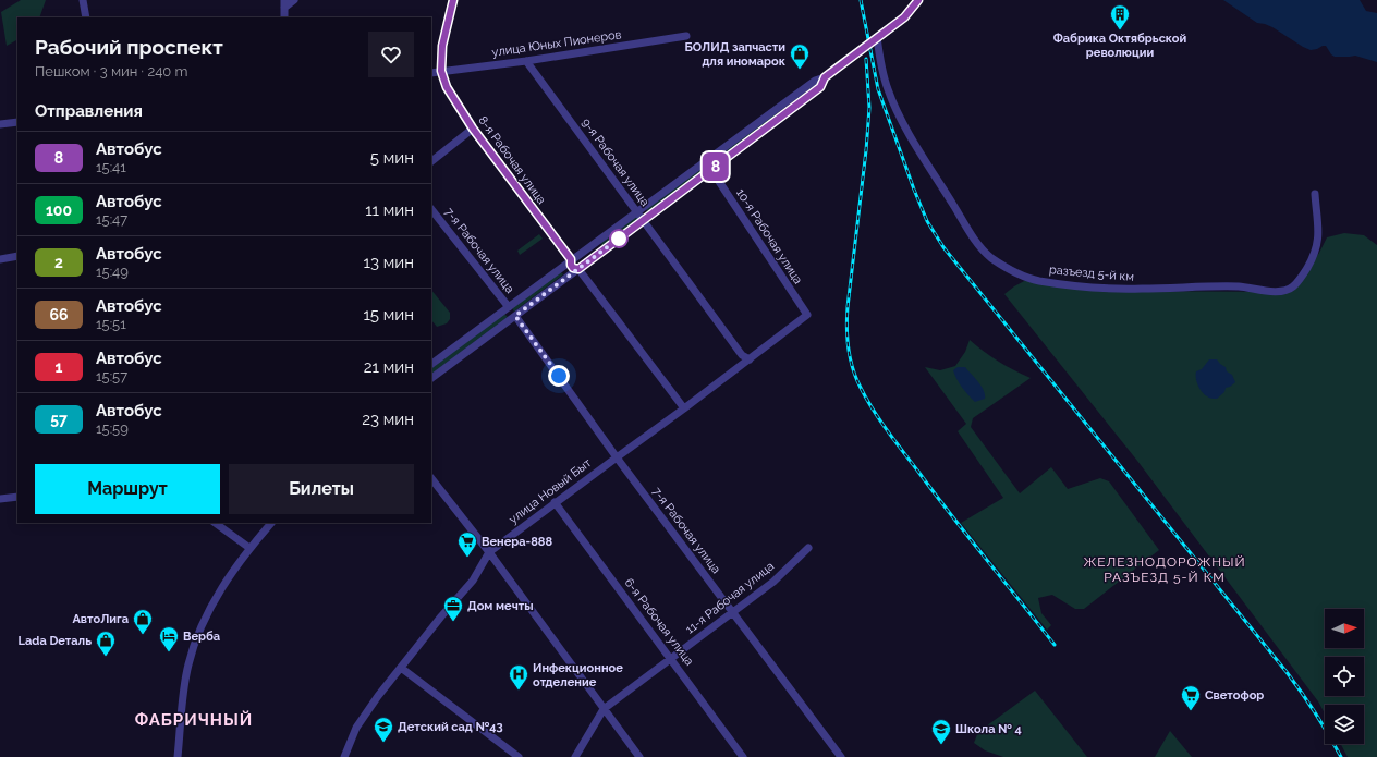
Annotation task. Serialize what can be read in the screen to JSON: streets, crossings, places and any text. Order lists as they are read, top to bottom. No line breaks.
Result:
{"streets":{"street":["улица Юных Пионеров","8-я Рабочая улица","9-я Рабочая улица","10-я Рабочая улица","7-я Рабочая улица","разъезд 5-й км","улица Новый Быт","11-я Рабочая улица","6-я Рабочая улица"]},"crossings":[["улица Юных Пионеров","8-я Рабочая улица"],["улица Юных Пионеров","9-я Рабочая улица"],["9-я Рабочая улица","улица Новый Быт"],["10-я Рабочая улица","улица Новый Быт"],["7-я Рабочая улица","улица Новый Быт"],["7-я Рабочая улица","11-я Рабочая улица"],["улица Новый Быт","6-я Рабочая улица"],["11-я Рабочая улица","6-я Рабочая улица"]],"districts":["ЖЕЛЕЗНОДОРОЖНЫЙ РАЗЪЕЗД 5-Й КМ","ФАБРИЧНЫЙ"],"places":{"building":["Фабрика Октябрьской революции"],"shop":["БОЛИД запчасти для иномарок","АвтоЛига","Lada Dеталь"],"supermarket":["Венера-888","Светофор"],"office":["Дом мечты"],"hotel":["Верба"],"hospital":["Инфекционное отделение"],"school or university":["Детский сад №43","Школа № 4"]},"lines":["bus line 8"],"north":"right","page":{"on_map":"8","heading":[["Рабочий проспект","Пешком · 3 мин · 240 m"],"Отправления"],"list":[{"mark":"8","name":"Автобус","note":"15:41","value":"5 мин"},{"mark":"100","name":"Автобус","note":"15:47","value":"11 мин"},{"mark":"2","name":"Автобус","note":"15:49","value":"13 мин"},{"mark":"66","name":"Автобус","note":"15:51","value":"15 мин"},{"mark":"1","name":"Автобус","note":"15:57","value":"21 мин"},{"mark":"57","name":"Автобус","note":"15:59","value":"23 мин"}],"buttons":["Маршрут","Билеты"]}}
